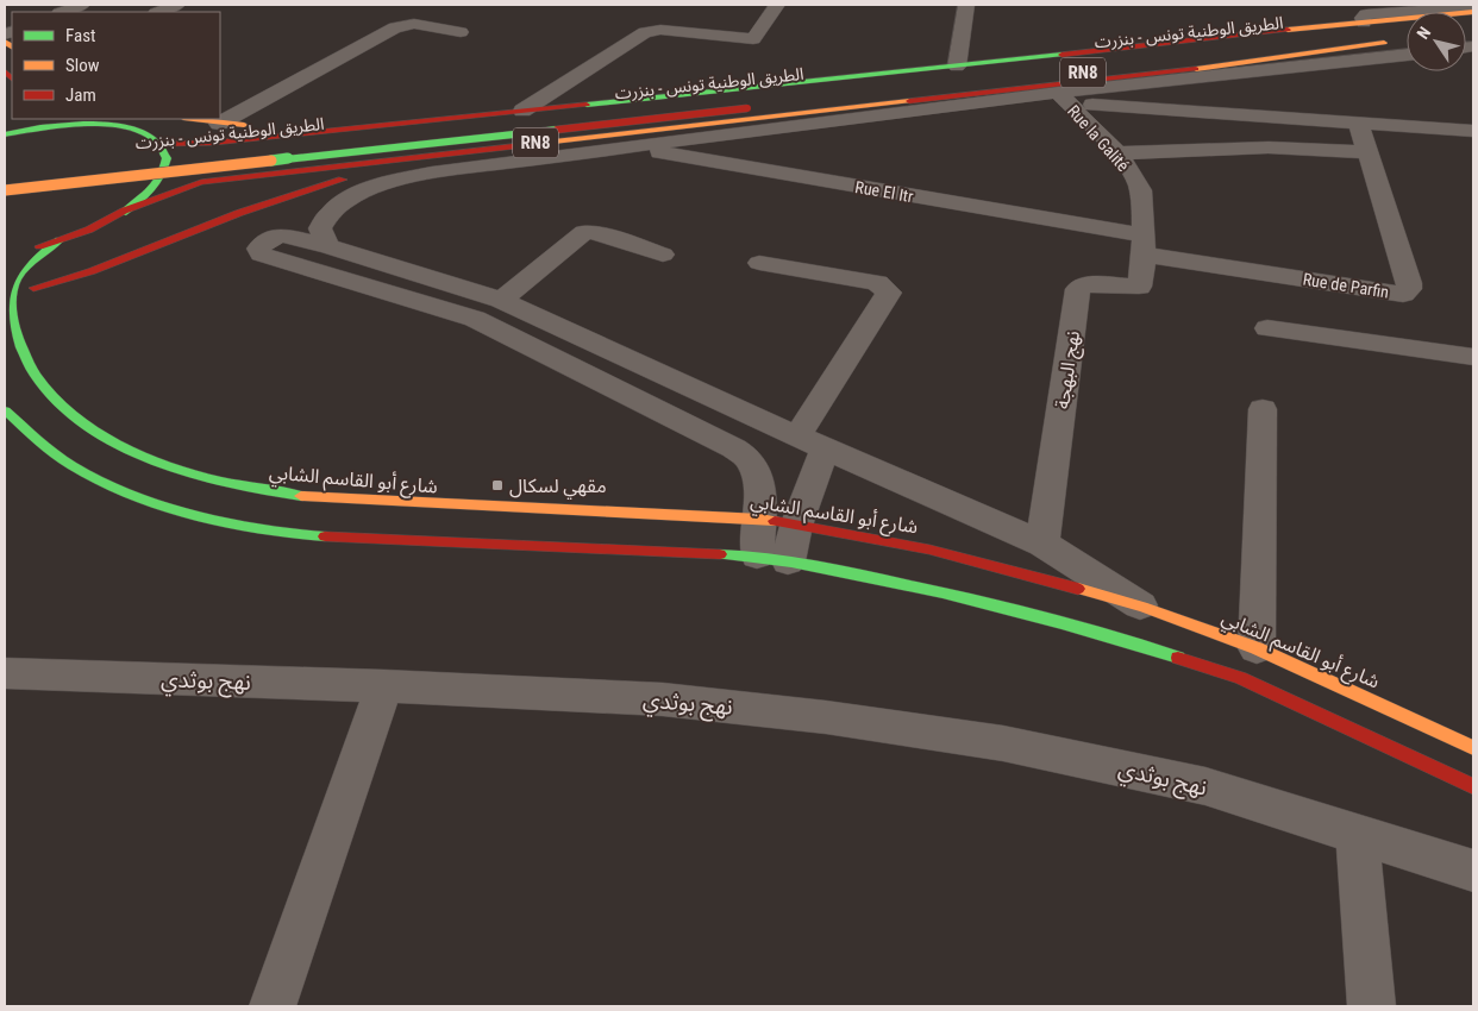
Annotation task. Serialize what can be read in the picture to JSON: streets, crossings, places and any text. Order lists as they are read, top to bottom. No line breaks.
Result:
{"streets":{"main road":["الطريق الوطنية تونس - بنزرت","RN8","شارع أبو القاسم الشابي"],"street":["Rue la Galité","Rue El Itr","Rue de Parfin","نهج البهجة","نهج بوثدي"]},"crossings":[["الطريق الوطنية تونس - بنزرت","RN8"],["Rue la Galité","Rue El Itr"],["Rue la Galité","Rue de Parfin"],["Rue la Galité","نهج البهجة"],["Rue El Itr","Rue de Parfin"],["Rue El Itr","نهج البهجة"],["Rue de Parfin","نهج البهجة"]],"places":{"transit":["مقهي لسكال"]},"legend":["Fast","Slow","Jam"],"north":"top left"}
